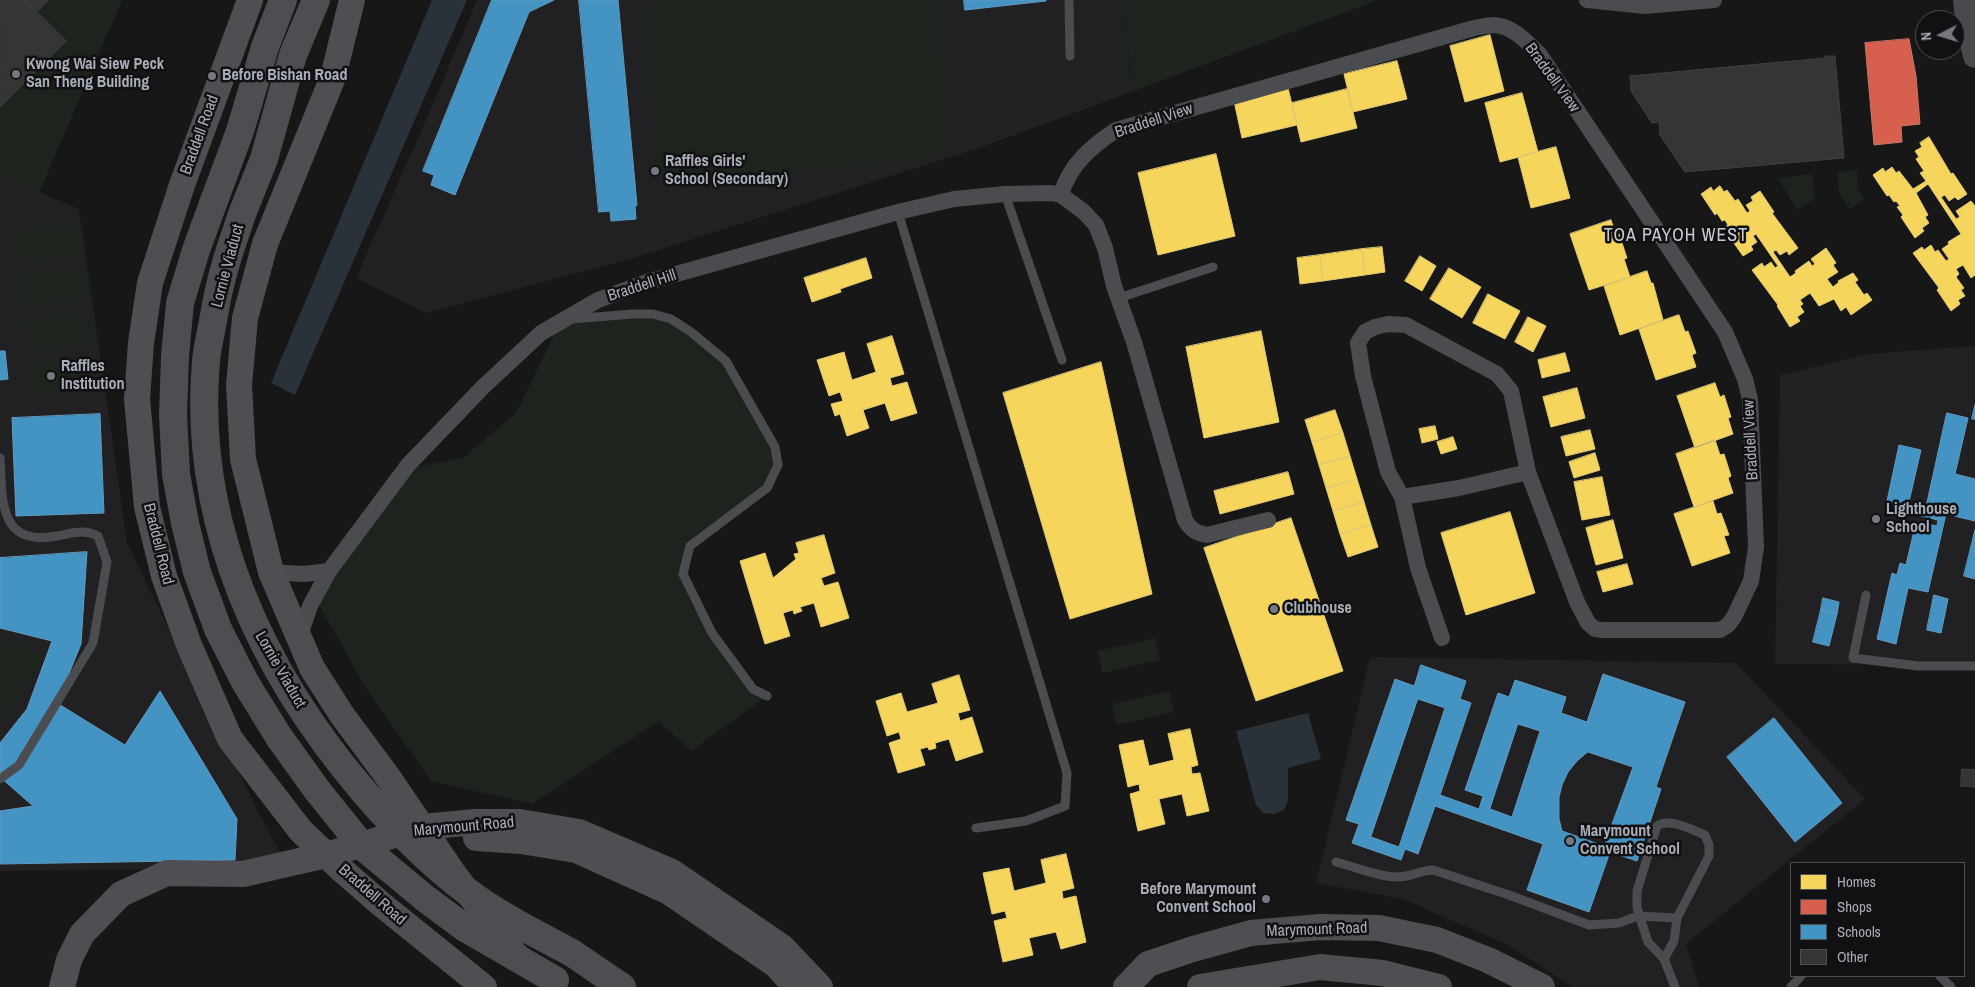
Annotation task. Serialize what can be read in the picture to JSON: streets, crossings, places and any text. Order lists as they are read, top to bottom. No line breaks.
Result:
{"streets":{"highway":["Lornie Viaduct"],"main road":["Braddell Road","Marymount Road"],"street":["Braddell View","Braddell Hill"]},"crossings":[["Braddell View","Braddell Hill"],["Braddell Road","Marymount Road"]],"districts":["TOA PAYOH WEST"],"places":["Kwong Wai Siew Peck San Theng Building","Before Bishan Road","Raffles Girls' School (Secondary)","Raffles Institution","Lighthouse School","Clubhouse","Marymount Convent School","Before Marymount Convent School"],"legend":["Homes","Shops","Schools","Other"],"north":"left"}
